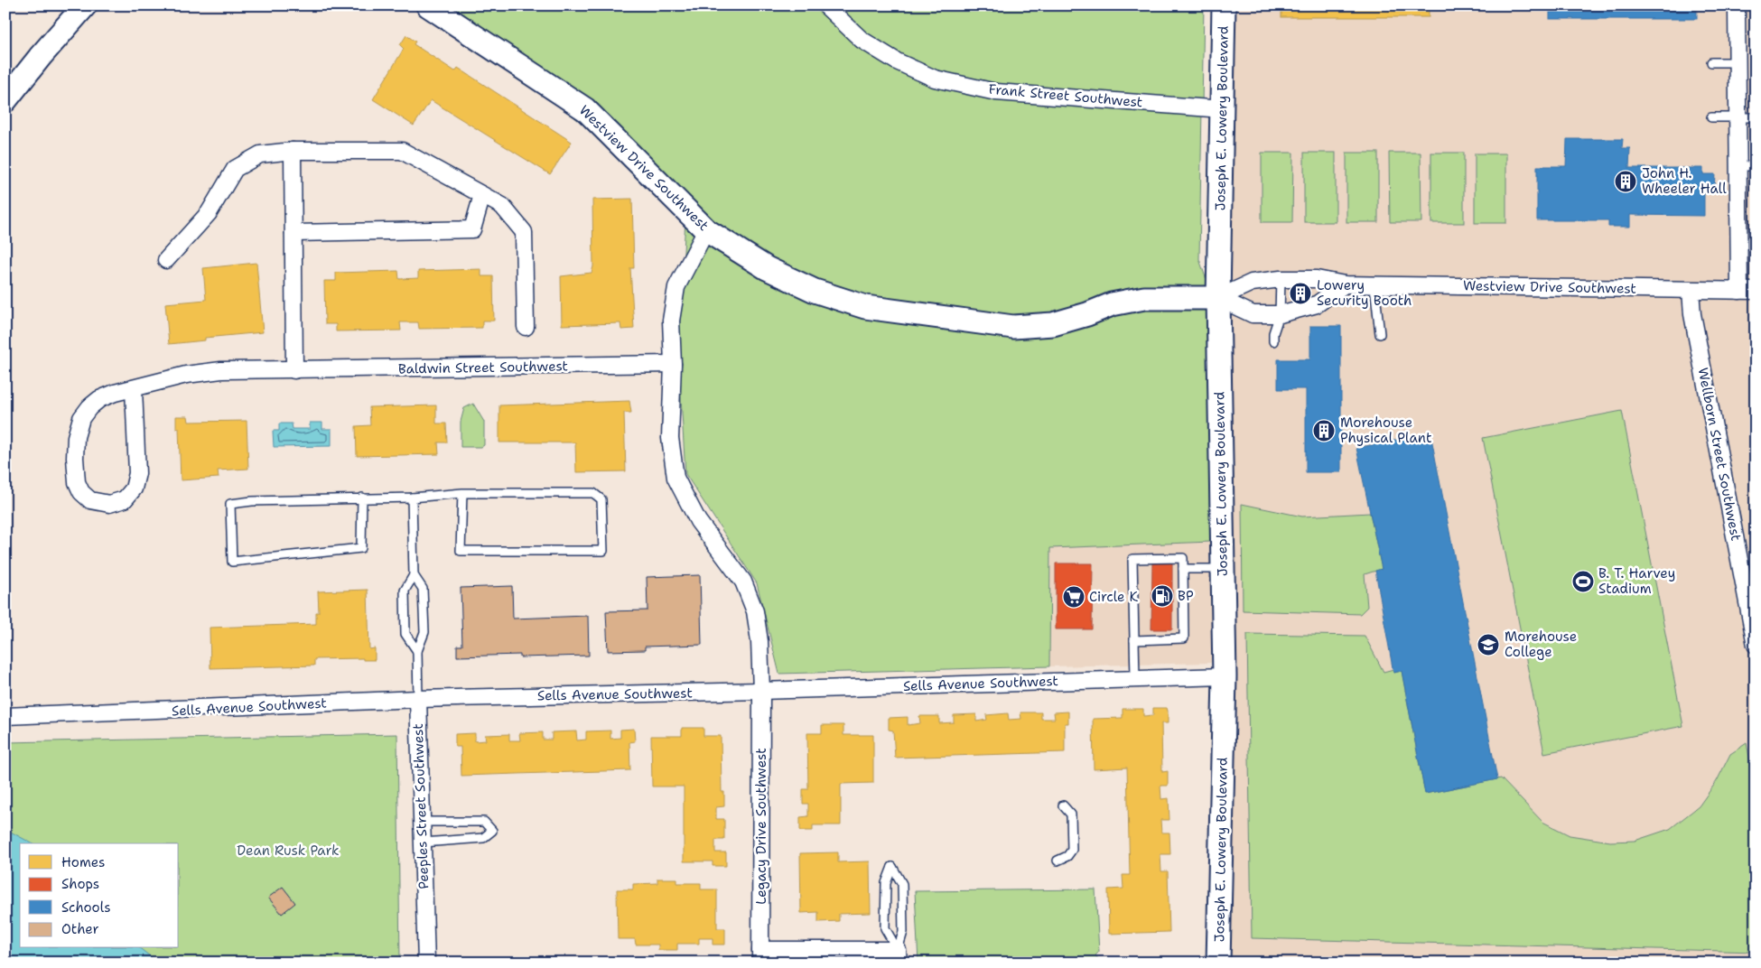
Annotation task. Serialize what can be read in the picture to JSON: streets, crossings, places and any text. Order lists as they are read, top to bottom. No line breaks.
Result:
{"streets":{"street":["Frank Street Southwest","Joseph E. Lowery Boulevard","Westview Drive Southwest","Baldwin Street Southwest","Wellborn Street Southwest","Sells Avenue Southwest","Peeples Street Southwest","Legacy Drive Southwest"]},"crossings":[["Frank Street Southwest","Joseph E. Lowery Boulevard"],["Joseph E. Lowery Boulevard","Westview Drive Southwest"],["Joseph E. Lowery Boulevard","Sells Avenue Southwest"],["Westview Drive Southwest","Wellborn Street Southwest"],["Westview Drive Southwest","Legacy Drive Southwest"],["Baldwin Street Southwest","Legacy Drive Southwest"],["Sells Avenue Southwest","Peeples Street Southwest"],["Sells Avenue Southwest","Legacy Drive Southwest"]],"parks":["Dean Rusk Park"],"places":{"building":["John H. Wheeler Hall","Lowery Security Booth","Morehouse Physical Plant"],"sports":["B. T. Harvey Stadium"],"fuel station":["BP"],"supermarket":["Circle K"],"school or university":["Morehouse College"]},"legend":["Homes","Shops","Schools","Other"]}
